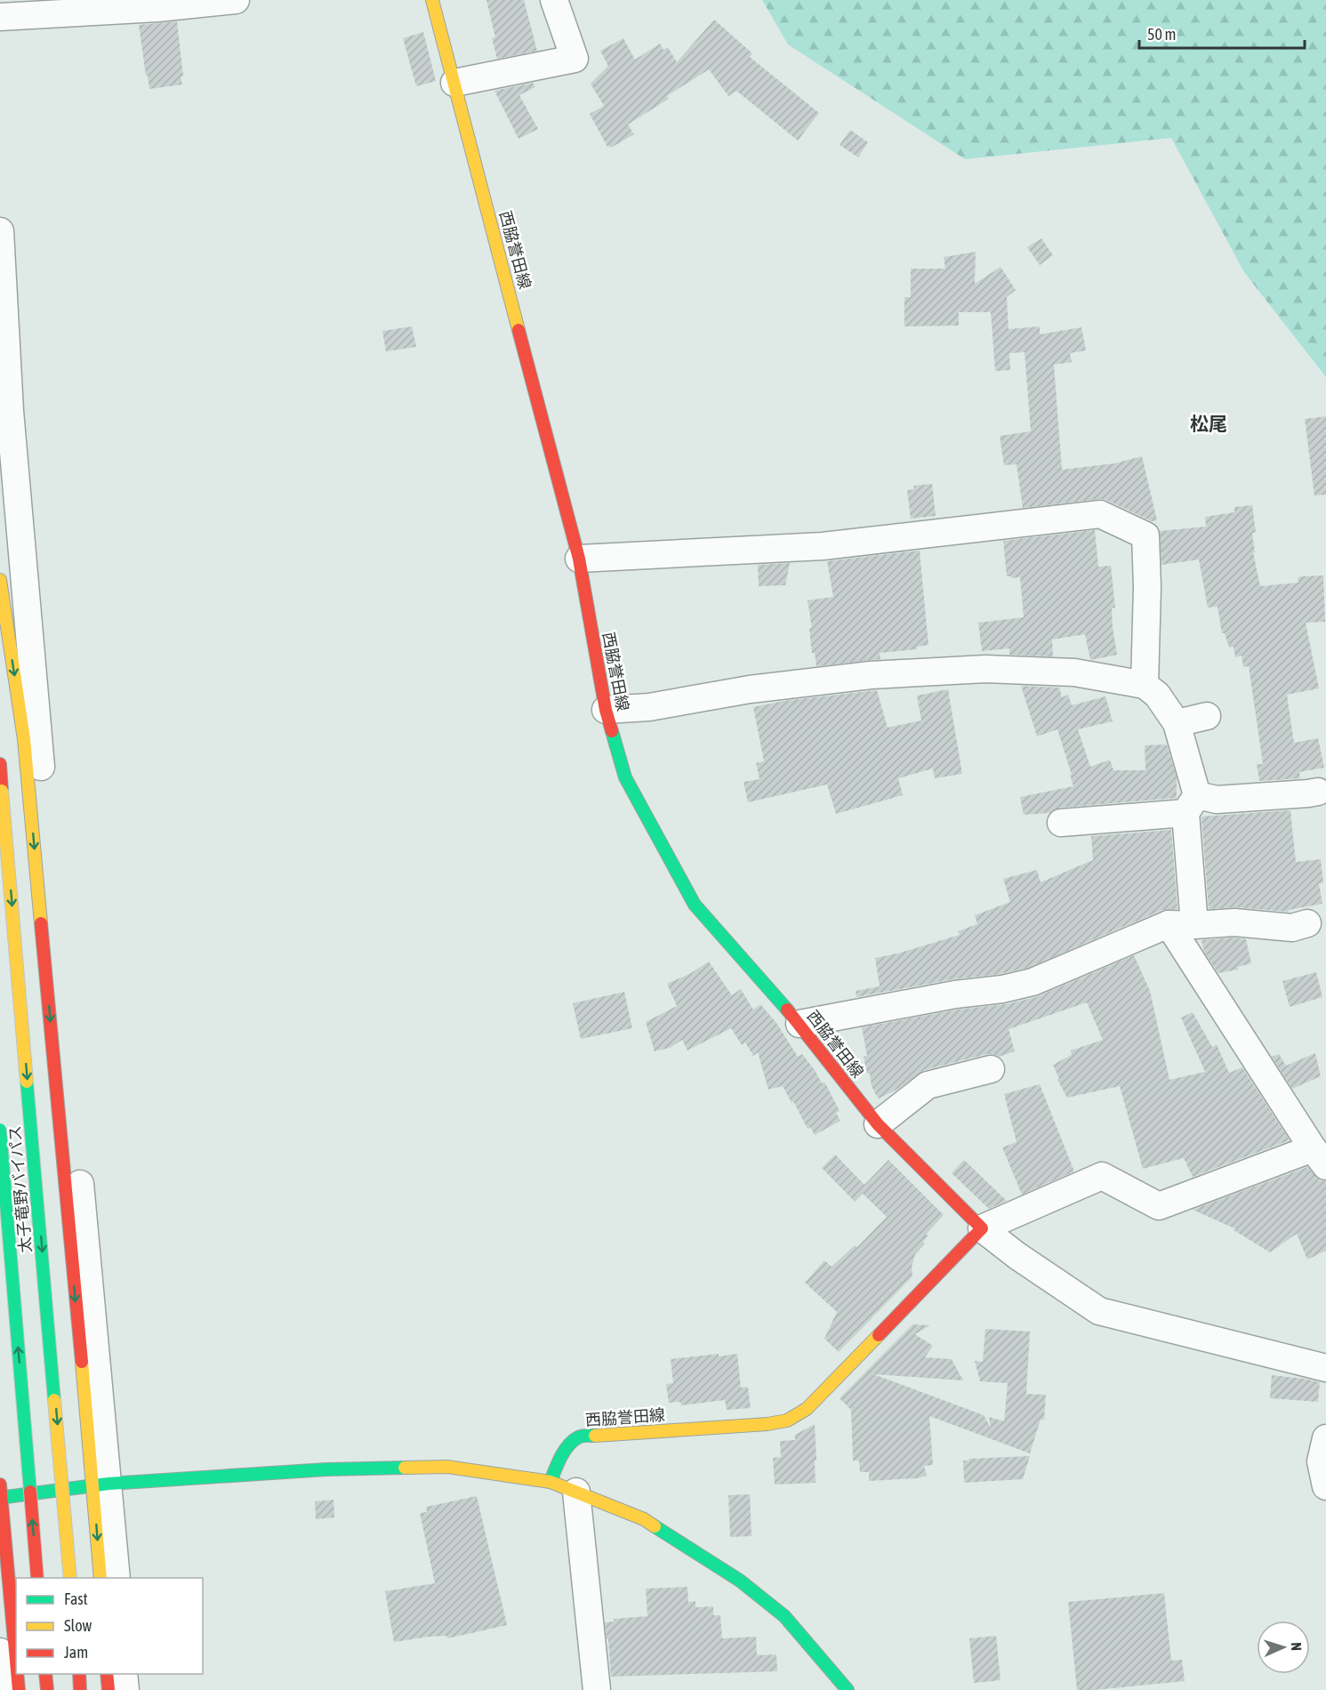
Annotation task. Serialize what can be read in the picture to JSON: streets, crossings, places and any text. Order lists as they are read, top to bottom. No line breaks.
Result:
{"streets":{"main road":["西脇誉田線","太子竜野バイパス"]},"districts":["松尾"],"legend":["Fast","Slow","Jam"],"scale_bar":"50 m","north":"right"}
